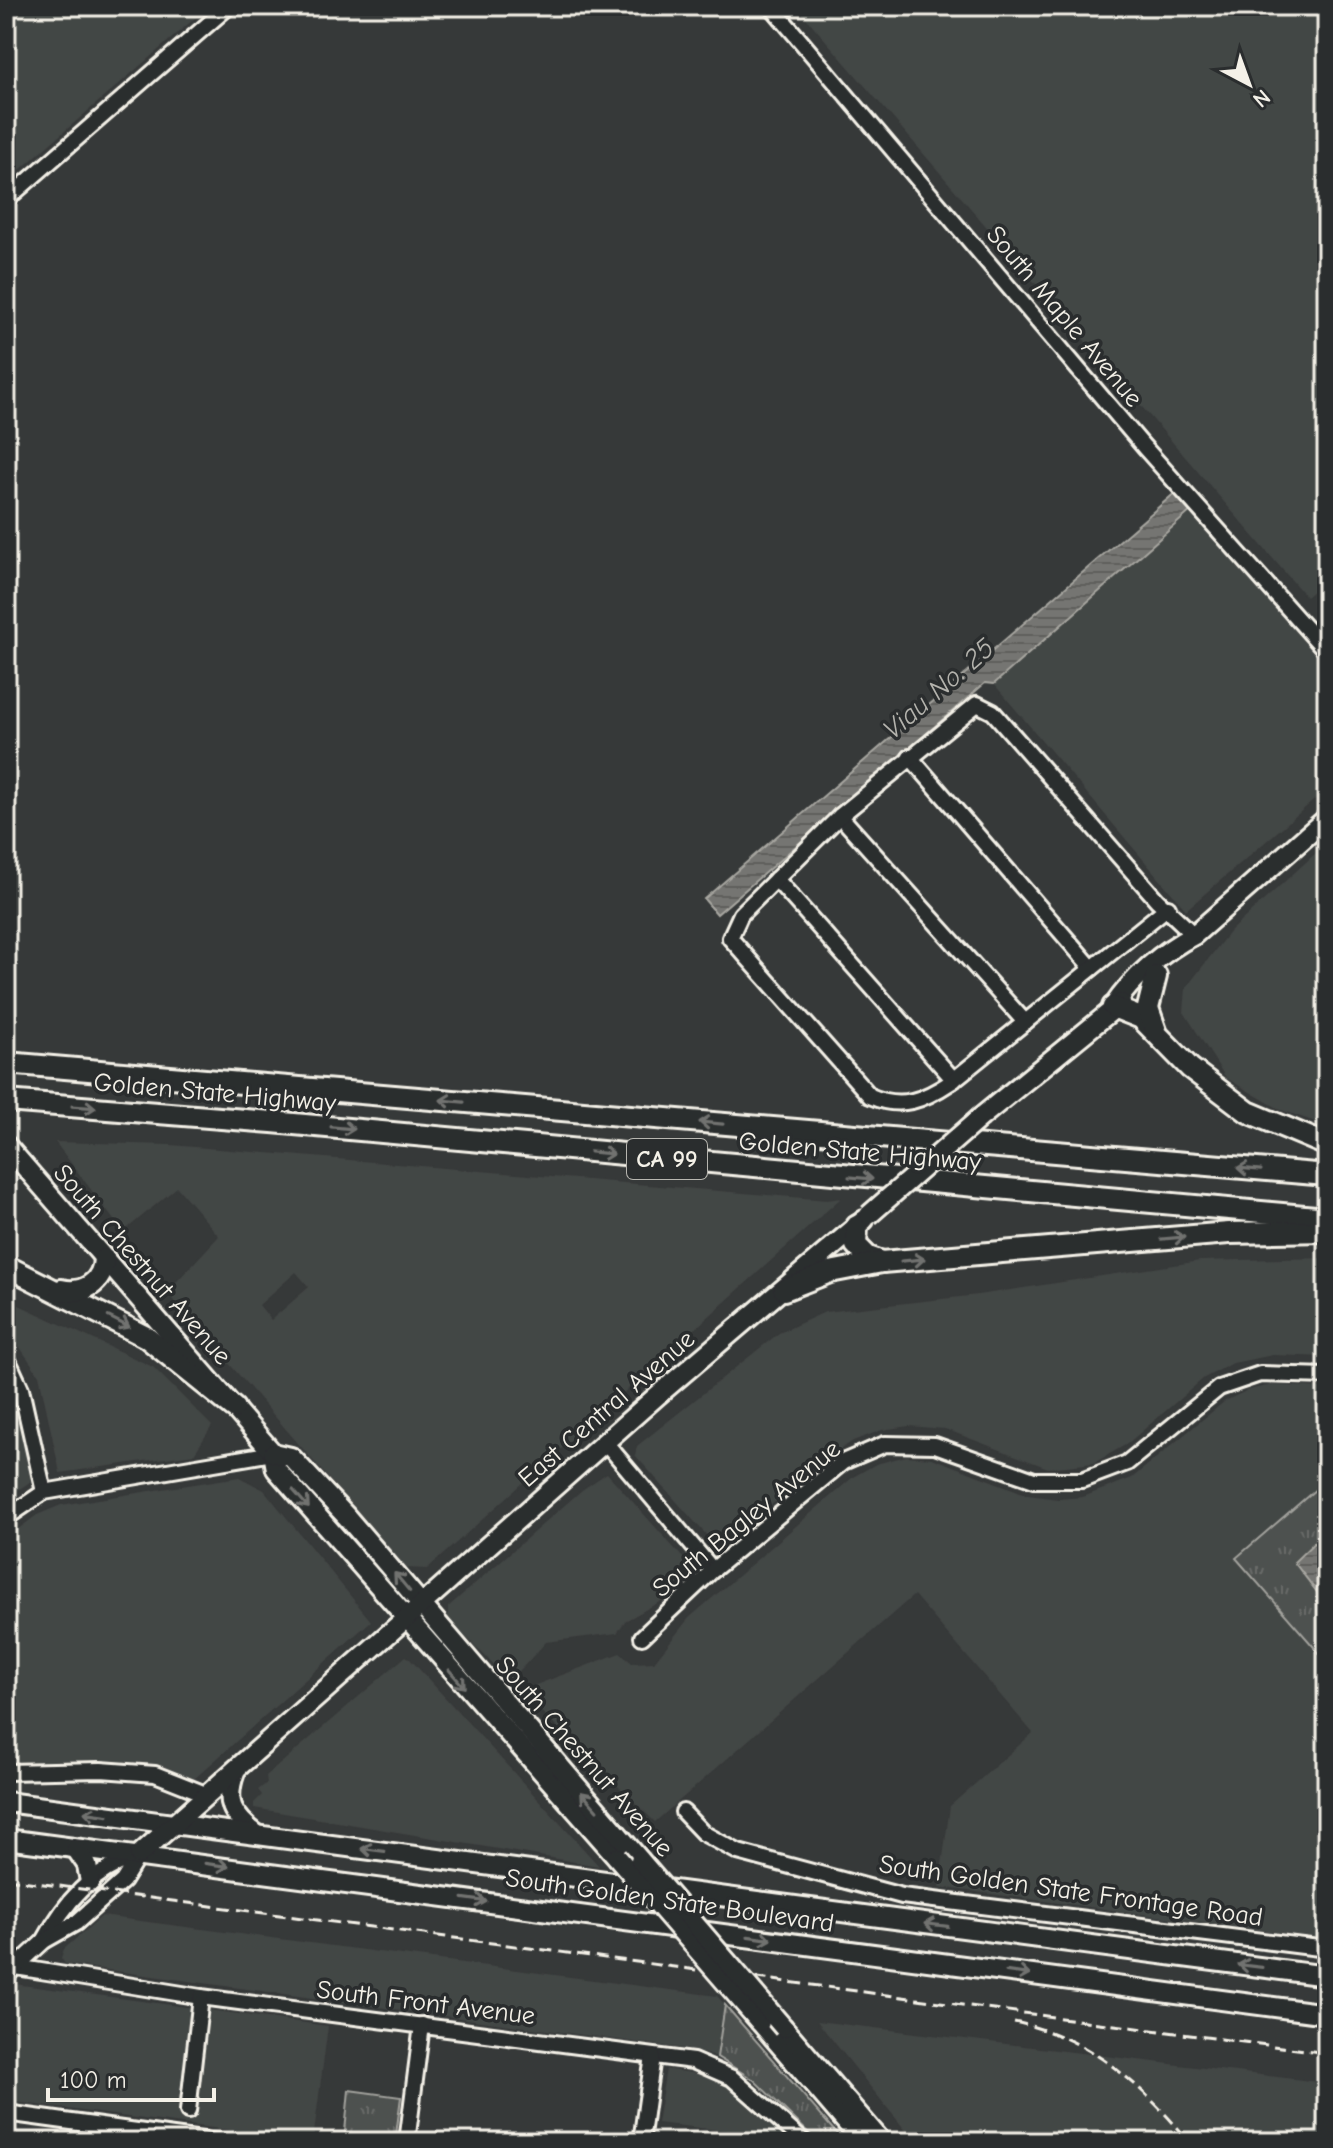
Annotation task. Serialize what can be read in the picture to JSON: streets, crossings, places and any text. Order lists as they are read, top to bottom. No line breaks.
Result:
{"streets":{"highway":["Golden State Highway","CA 99"],"main road":["South Chestnut Avenue","East Central Avenue","South Golden State Boulevard"],"street":["South Maple Avenue","South Bagley Avenue","South Golden State Frontage Road","South Front Avenue"]},"crossings":[["South Chestnut Avenue","East Central Avenue"],["East Central Avenue","South Golden State Boulevard"],["East Central Avenue","South Front Avenue"]],"water":["Viau No. 25"],"scale_bar":"100 m","north":"bottom right"}
